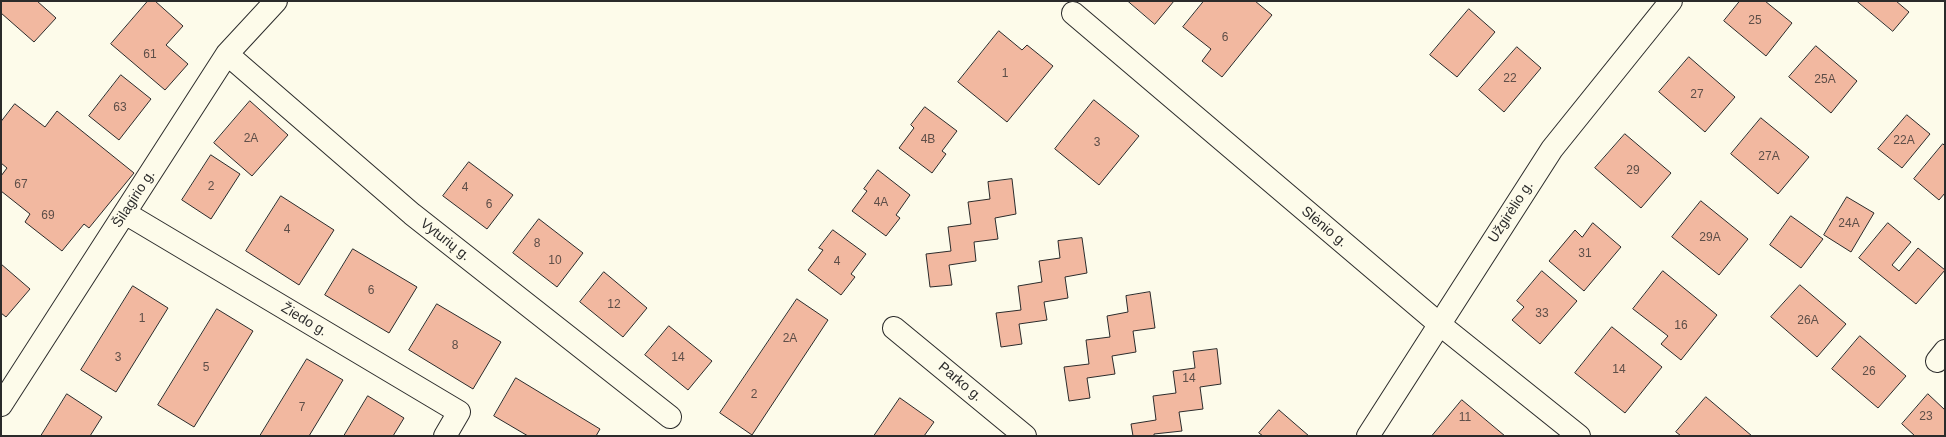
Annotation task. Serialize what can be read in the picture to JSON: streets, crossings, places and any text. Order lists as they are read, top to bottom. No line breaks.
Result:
{"streets":{"street":["Šilagirio g.","Užgirėlio g.","Slėnio g.","Vyturių g.","Žiedo g.","Parko g."]},"crossings":[["Šilagirio g.","Vyturių g."],["Šilagirio g.","Žiedo g."],["Užgirėlio g.","Slėnio g."]],"house_numbers":["25","6","61","1","22","25A","27","63","2A","4B","22A","3","27A","29","67","2","4","4A","6","69","24A","4","29A","8","31","10","4","6","12","33","1","26A","16","2A","8","3","14","5","14","26","14","2","7","23","11"]}
